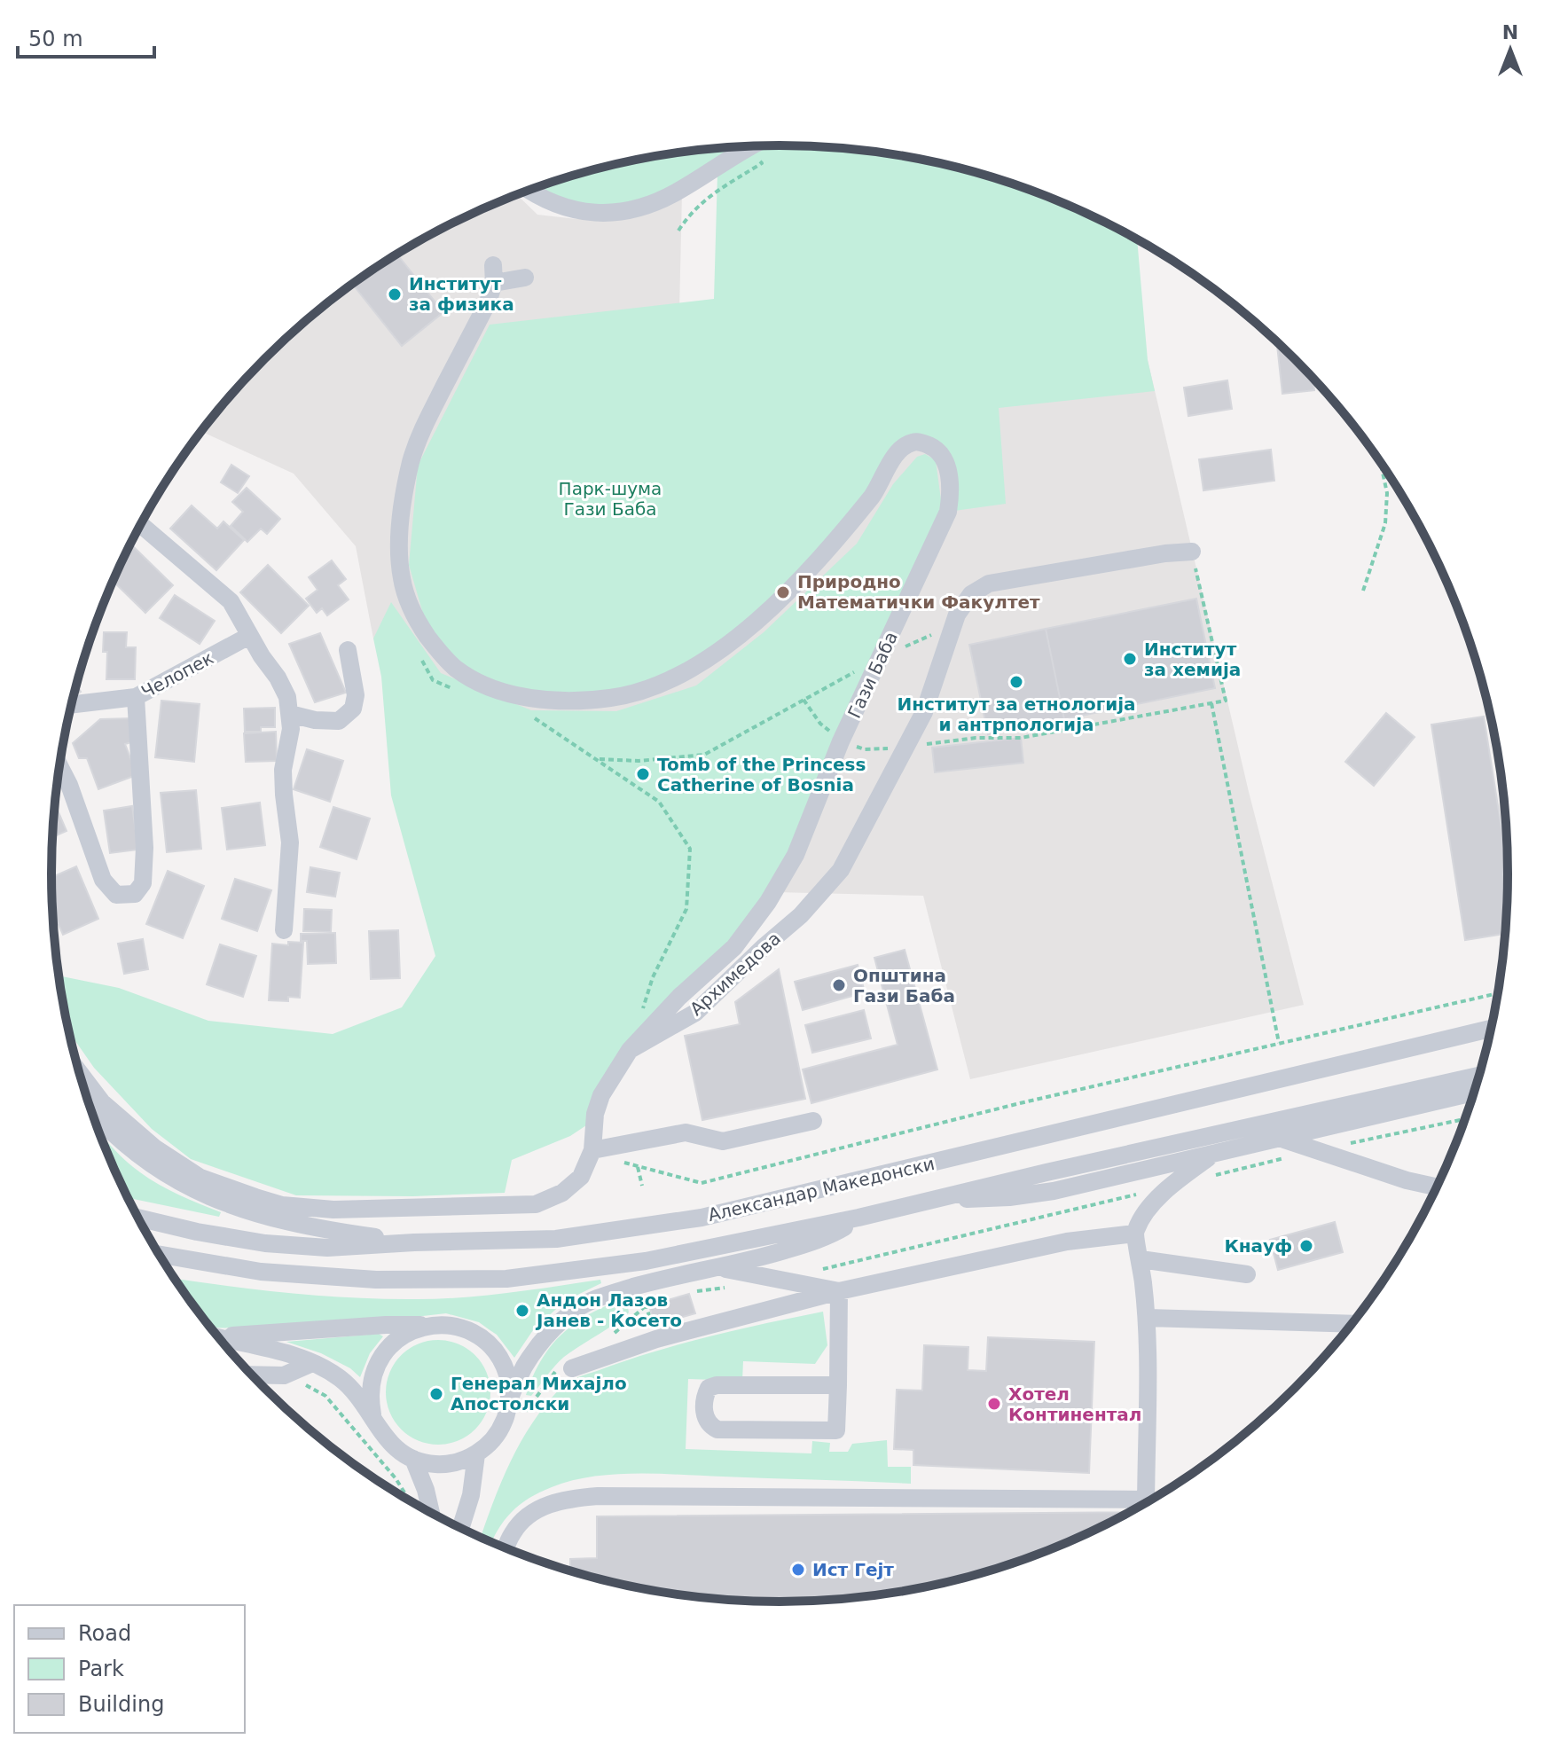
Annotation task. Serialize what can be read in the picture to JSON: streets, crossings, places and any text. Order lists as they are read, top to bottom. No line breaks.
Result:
{"streets":{"street":["Челопек","Гази Баба","Архимедова","Александар Македонски"]},"crossings":[["Гази Баба","Архимедова"]],"parks":["Парк-шума Гази Баба"],"places":["Институт за физика","Природно Математички Факултет","Институт за хемија","Институт за етнологија и антрпологија","Tomb of the Princess Catherine of Bosnia","Општина Гази Баба","Кнауф","Андон Лазов Јанев - Ќосето","Генерал Михајло Апостолски","Хотел Континентал","Ист Гејт"],"legend":["Road","Park","Building"],"scale_bar":"50 m","north":"top"}
